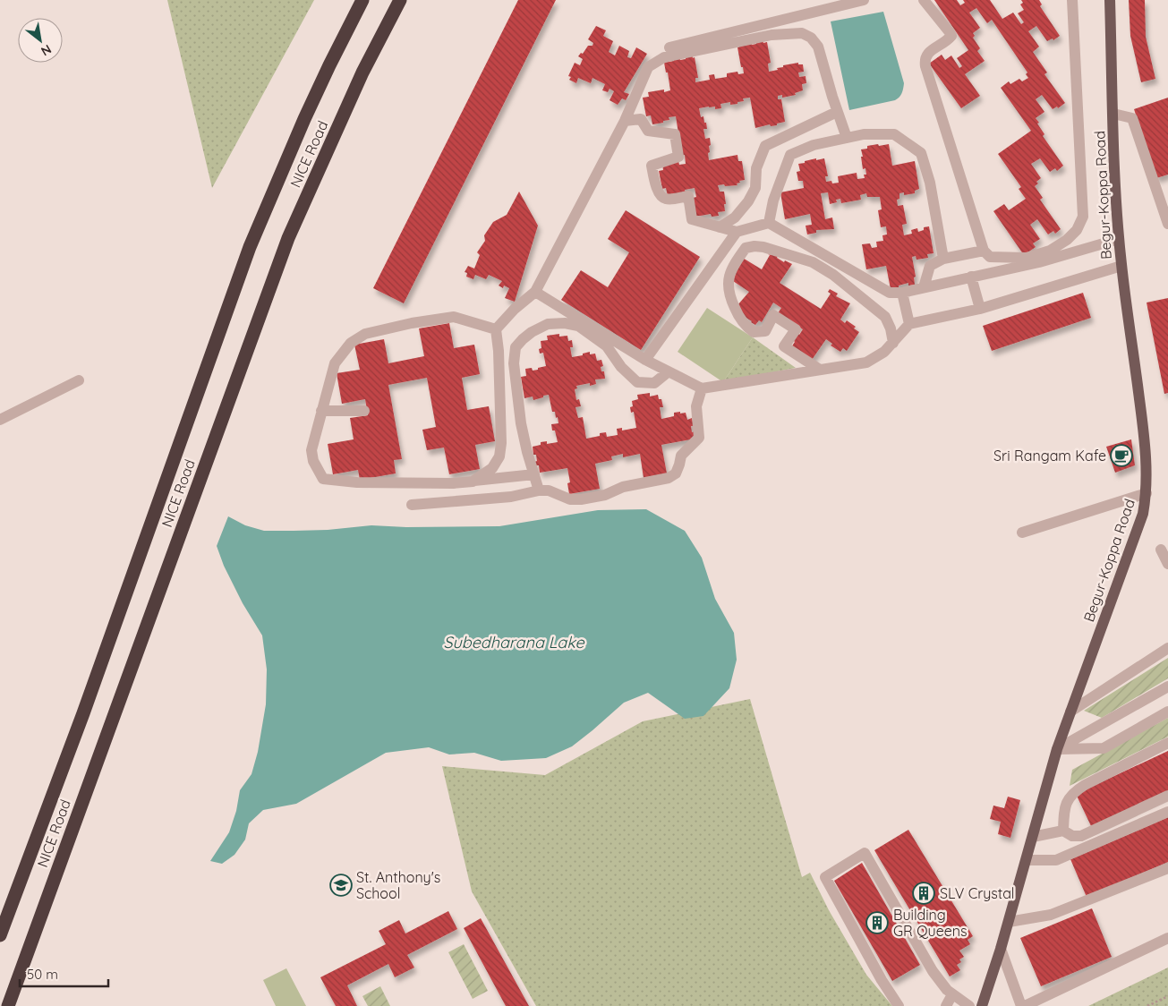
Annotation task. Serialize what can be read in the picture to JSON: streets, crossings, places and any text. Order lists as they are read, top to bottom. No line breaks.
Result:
{"streets":{"highway":["NICE Road"],"main road":["Begur-Koppa Road"]},"water":["Subedharana Lake"],"places":{"cafe":["Sri Rangam Kafe"],"school or university":["St. Anthony's School"],"building":["SLV Crystal","Building GR Queens"]},"scale_bar":"50 m","north":"bottom right"}
